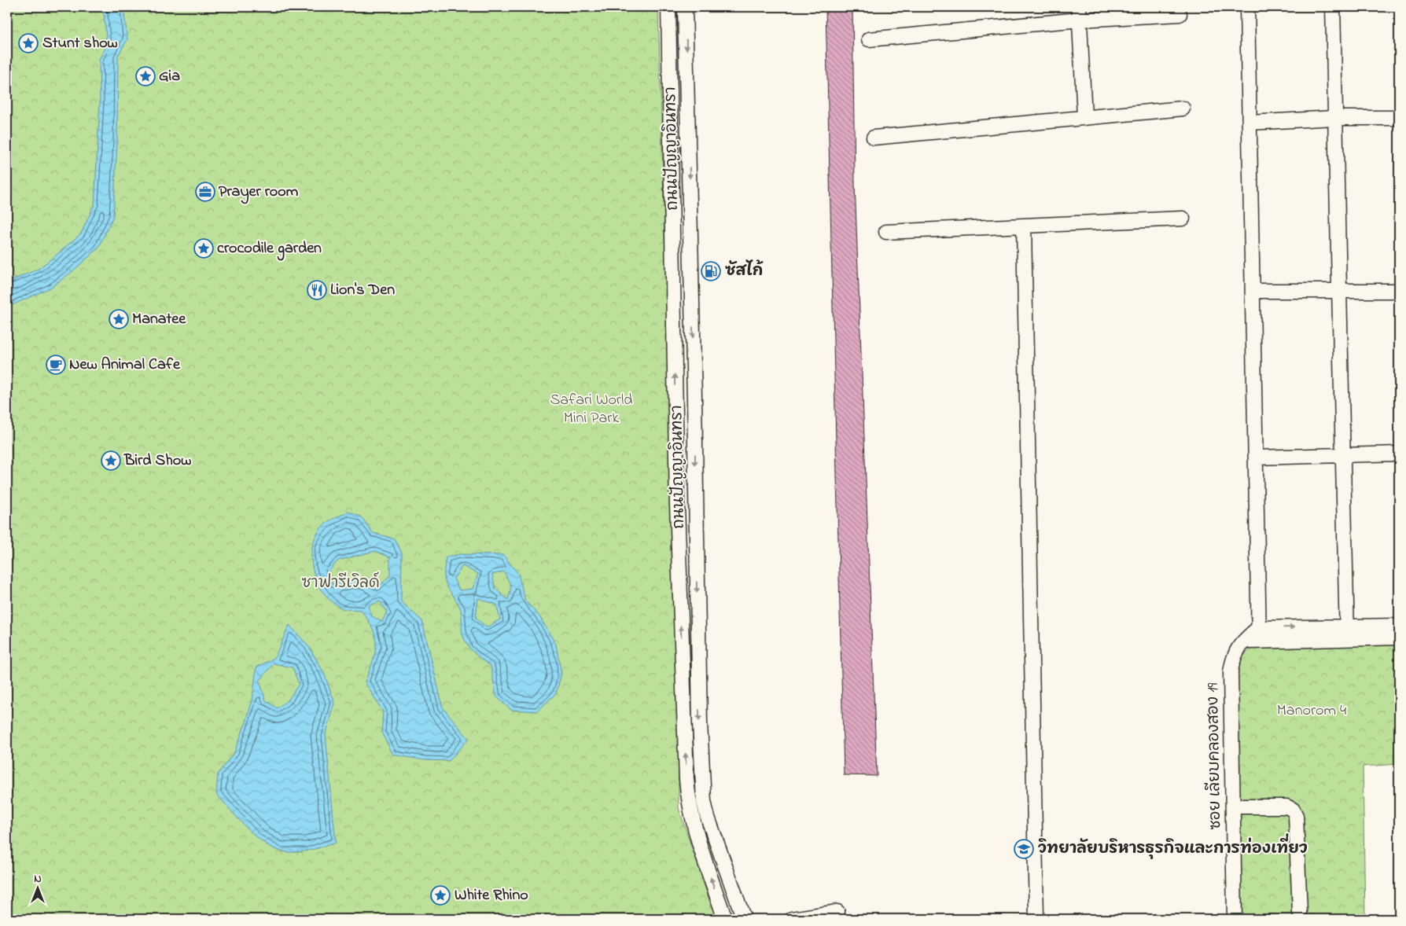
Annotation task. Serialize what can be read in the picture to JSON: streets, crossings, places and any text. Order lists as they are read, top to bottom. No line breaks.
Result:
{"streets":{"street":["ถนนปัญญาอินทรา","ซอย เลียบคลองสอง 19"]},"parks":["Safari World Mini Park","ซาฟารีเวิลด์","Manorom 4"],"places":{"place":["Stunt show","Gia","crocodile garden","Manatee","Bird Show","White Rhino"],"office":["Prayer room"],"fuel station":["ซัสไก้"],"restaurant":["Lion's Den"],"cafe":["New Animal Cafe"],"school or university":["วิทยาลัยบริหารธุรกิจและการท่องเที่ยว"]},"north":"top"}
